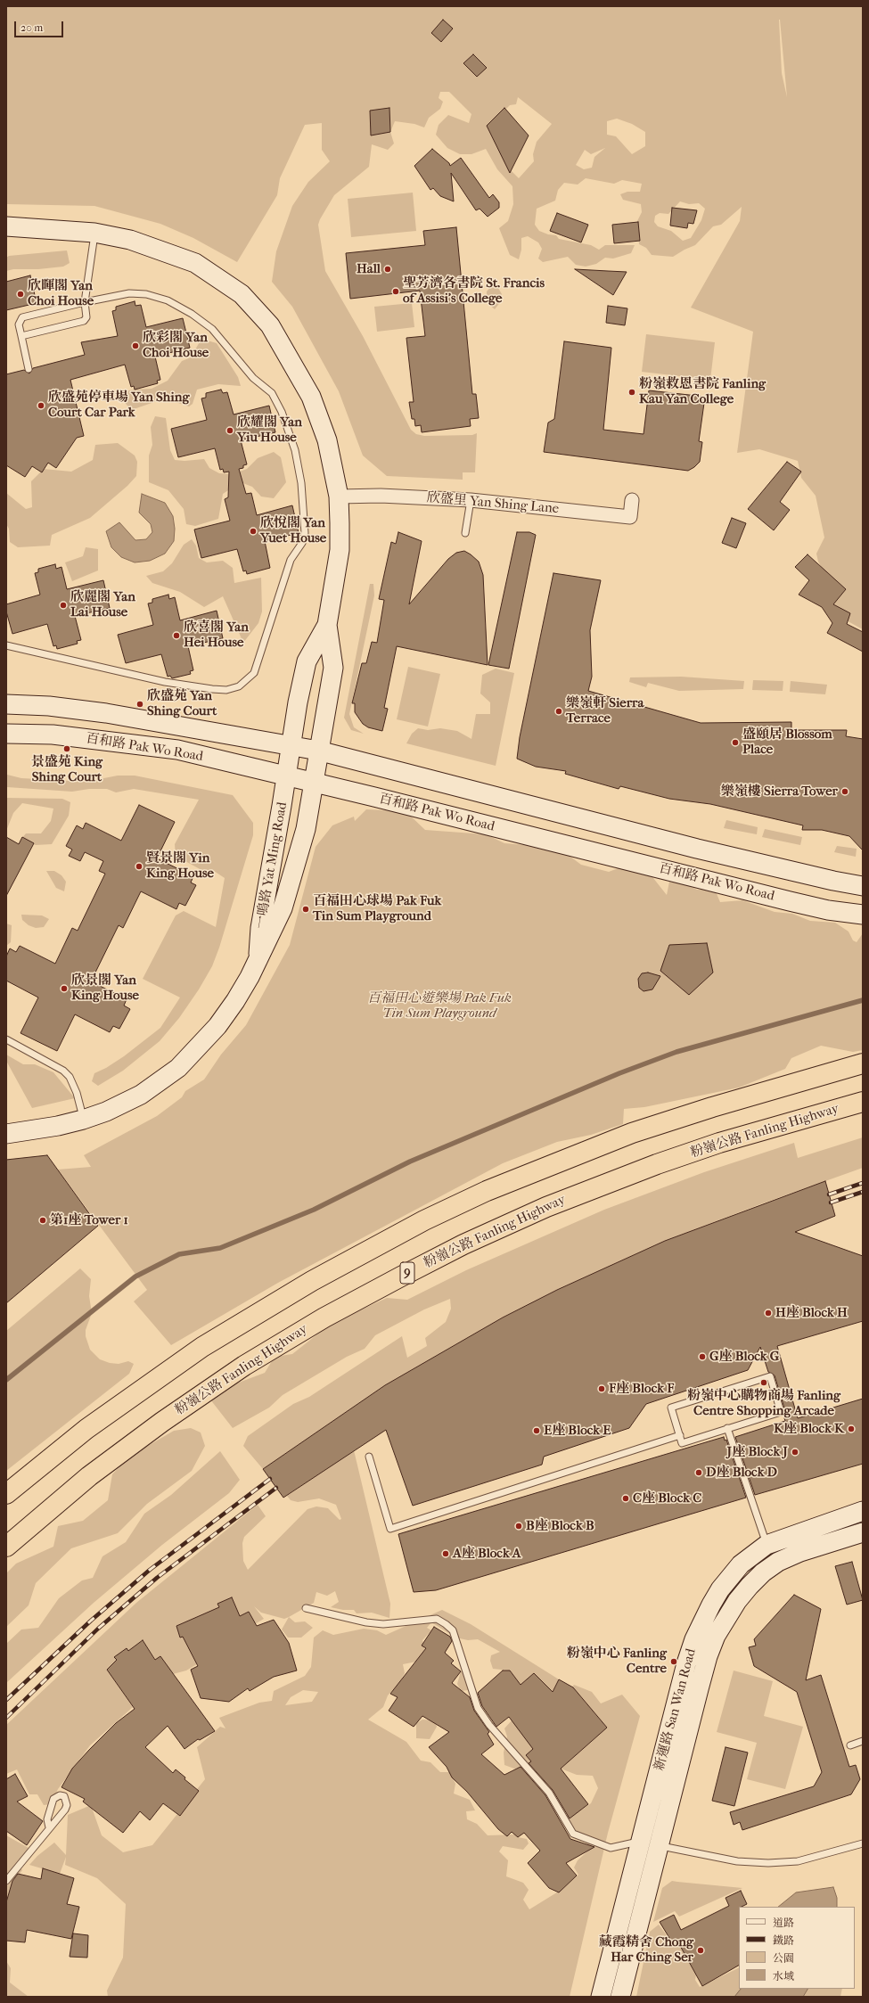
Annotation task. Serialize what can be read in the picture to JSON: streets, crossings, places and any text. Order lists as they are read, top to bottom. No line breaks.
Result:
{"streets":{"highway":["粉嶺公路 Fanling Highway","9"],"street":["欣盛里 Yan Shing Lane","百和路 Pak Wo Road","一鳴路 Yat Ming Road","新運路 San Wan Road"]},"crossings":[["百和路 Pak Wo Road","一鳴路 Yat Ming Road"]],"parks":["百福田心遊樂場 Pak Fuk Tin Sum Playground"],"places":["Hall","聖芳濟各書院 St. Francis of Assisi's College","欣暉閣 Yan Choi House","欣彩閣 Yan Choi House","粉嶺救恩書院 Fanling Kau Yan College","欣盛苑停車場 Yan Shing Court Car Park","欣耀閣 Yan Yiu House","欣悅閣 Yan Yuet House","欣麗閣 Yan Lai House","欣喜閣 Yan Hei House","欣盛苑 Yan Shing Court","樂嶺軒 Sierra Terrace","盛頤居 Blossom Place","景盛苑 King Shing Court","樂嶺樓 Sierra Tower","賢景閣 Yin King House","百福田心球場 Pak Fuk Tin Sum Playground","欣景閣 Yan King House","第1座 Tower 1","H座 Block H","G座 Block G","粉嶺中心購物商場 Fanling Centre Shopping Arcade","F座 Block F","K座 Block K","E座 Block E","J座 Block J","D座 Block D","C座 Block C","B座 Block B","A座 Block A","粉嶺中心 Fanling Centre","藏霞精舍 Chong Har Ching Ser"],"legend":["道路","鐵路","公園","水域"],"scale_bar":"20 m"}
